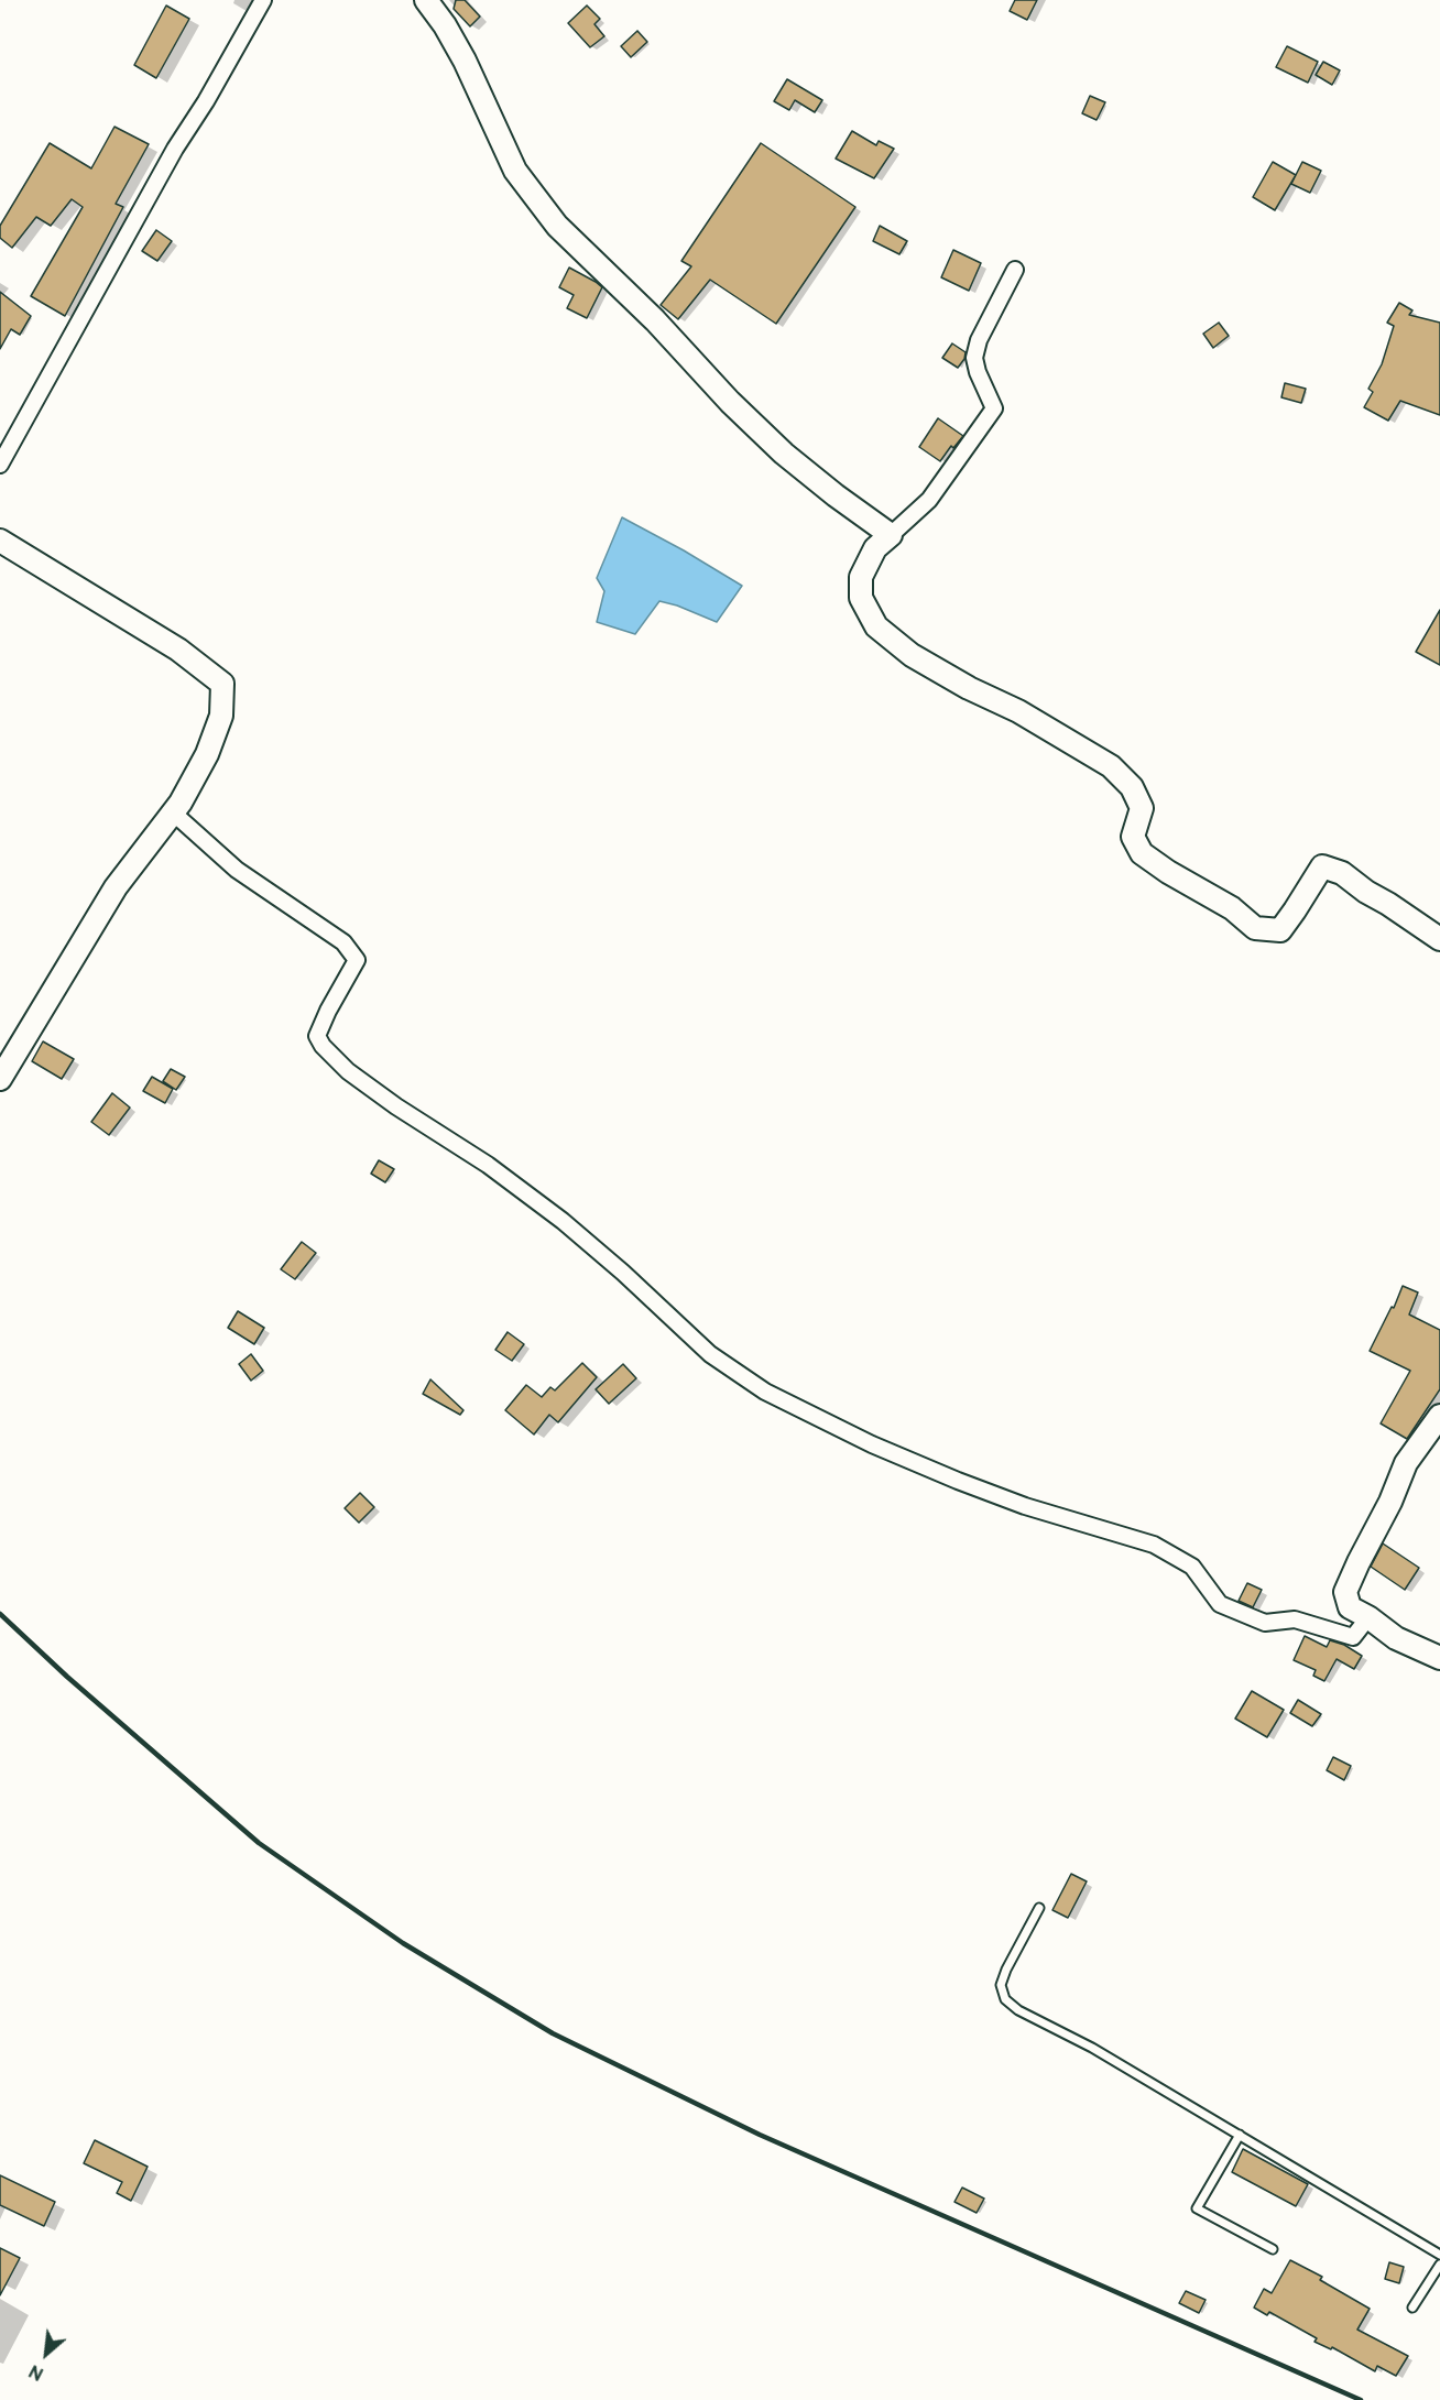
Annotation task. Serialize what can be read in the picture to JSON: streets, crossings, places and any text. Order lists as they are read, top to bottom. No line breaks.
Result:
{"north":"bottom left"}
